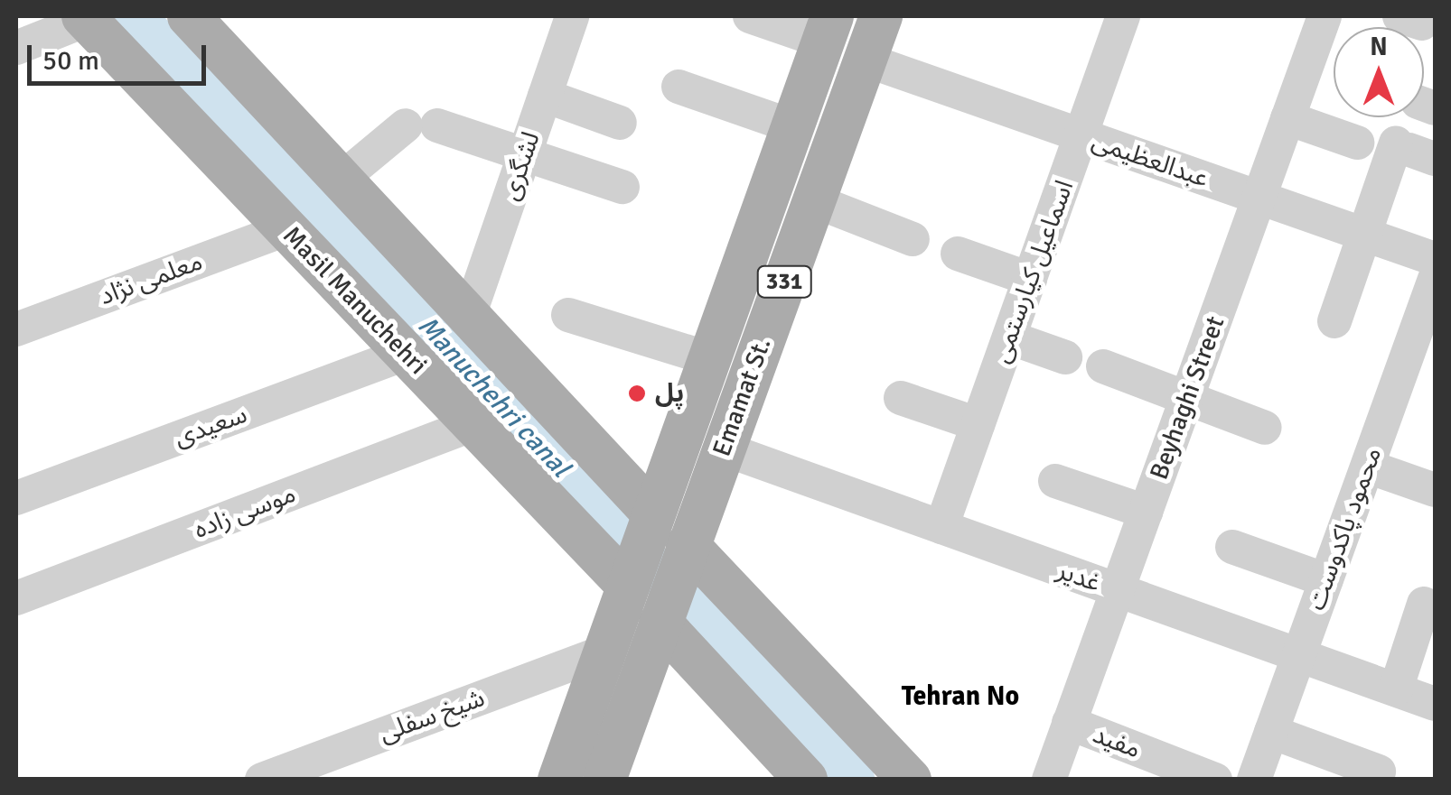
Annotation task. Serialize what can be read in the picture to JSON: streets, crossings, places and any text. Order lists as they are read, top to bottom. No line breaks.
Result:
{"streets":{"main road":["331","Masil Manuchehri","Emamat St."],"street":["عبدالعظیمی","لشگری","اسماعیل کیارستمی","معلمی نژاد","Beyhaghi Street","سعیدی","موسی زاده","محمود پاکدوست","غدیر","شیخ سفلی","مفید"]},"crossings":[["عبدالعظیمی","اسماعیل کیارستمی"],["عبدالعظیمی","Emamat St."],["عبدالعظیمی","Beyhaghi Street"],["اسماعیل کیارستمی","غدیر"],["معلمی نژاد","Masil Manuchehri"],["Masil Manuchehri","Emamat St."],["Masil Manuchehri","سعیدی"],["Masil Manuchehri","موسی زاده"],["Emamat St.","غدیر"],["Emamat St.","شیخ سفلی"],["Beyhaghi Street","غدیر"],["Beyhaghi Street","مفید"],["محمود پاکدوست","غدیر"]],"districts":["Tehran No"],"water":["Manuchehri canal"],"places":["پل"],"scale_bar":"50 m","north":"top"}
